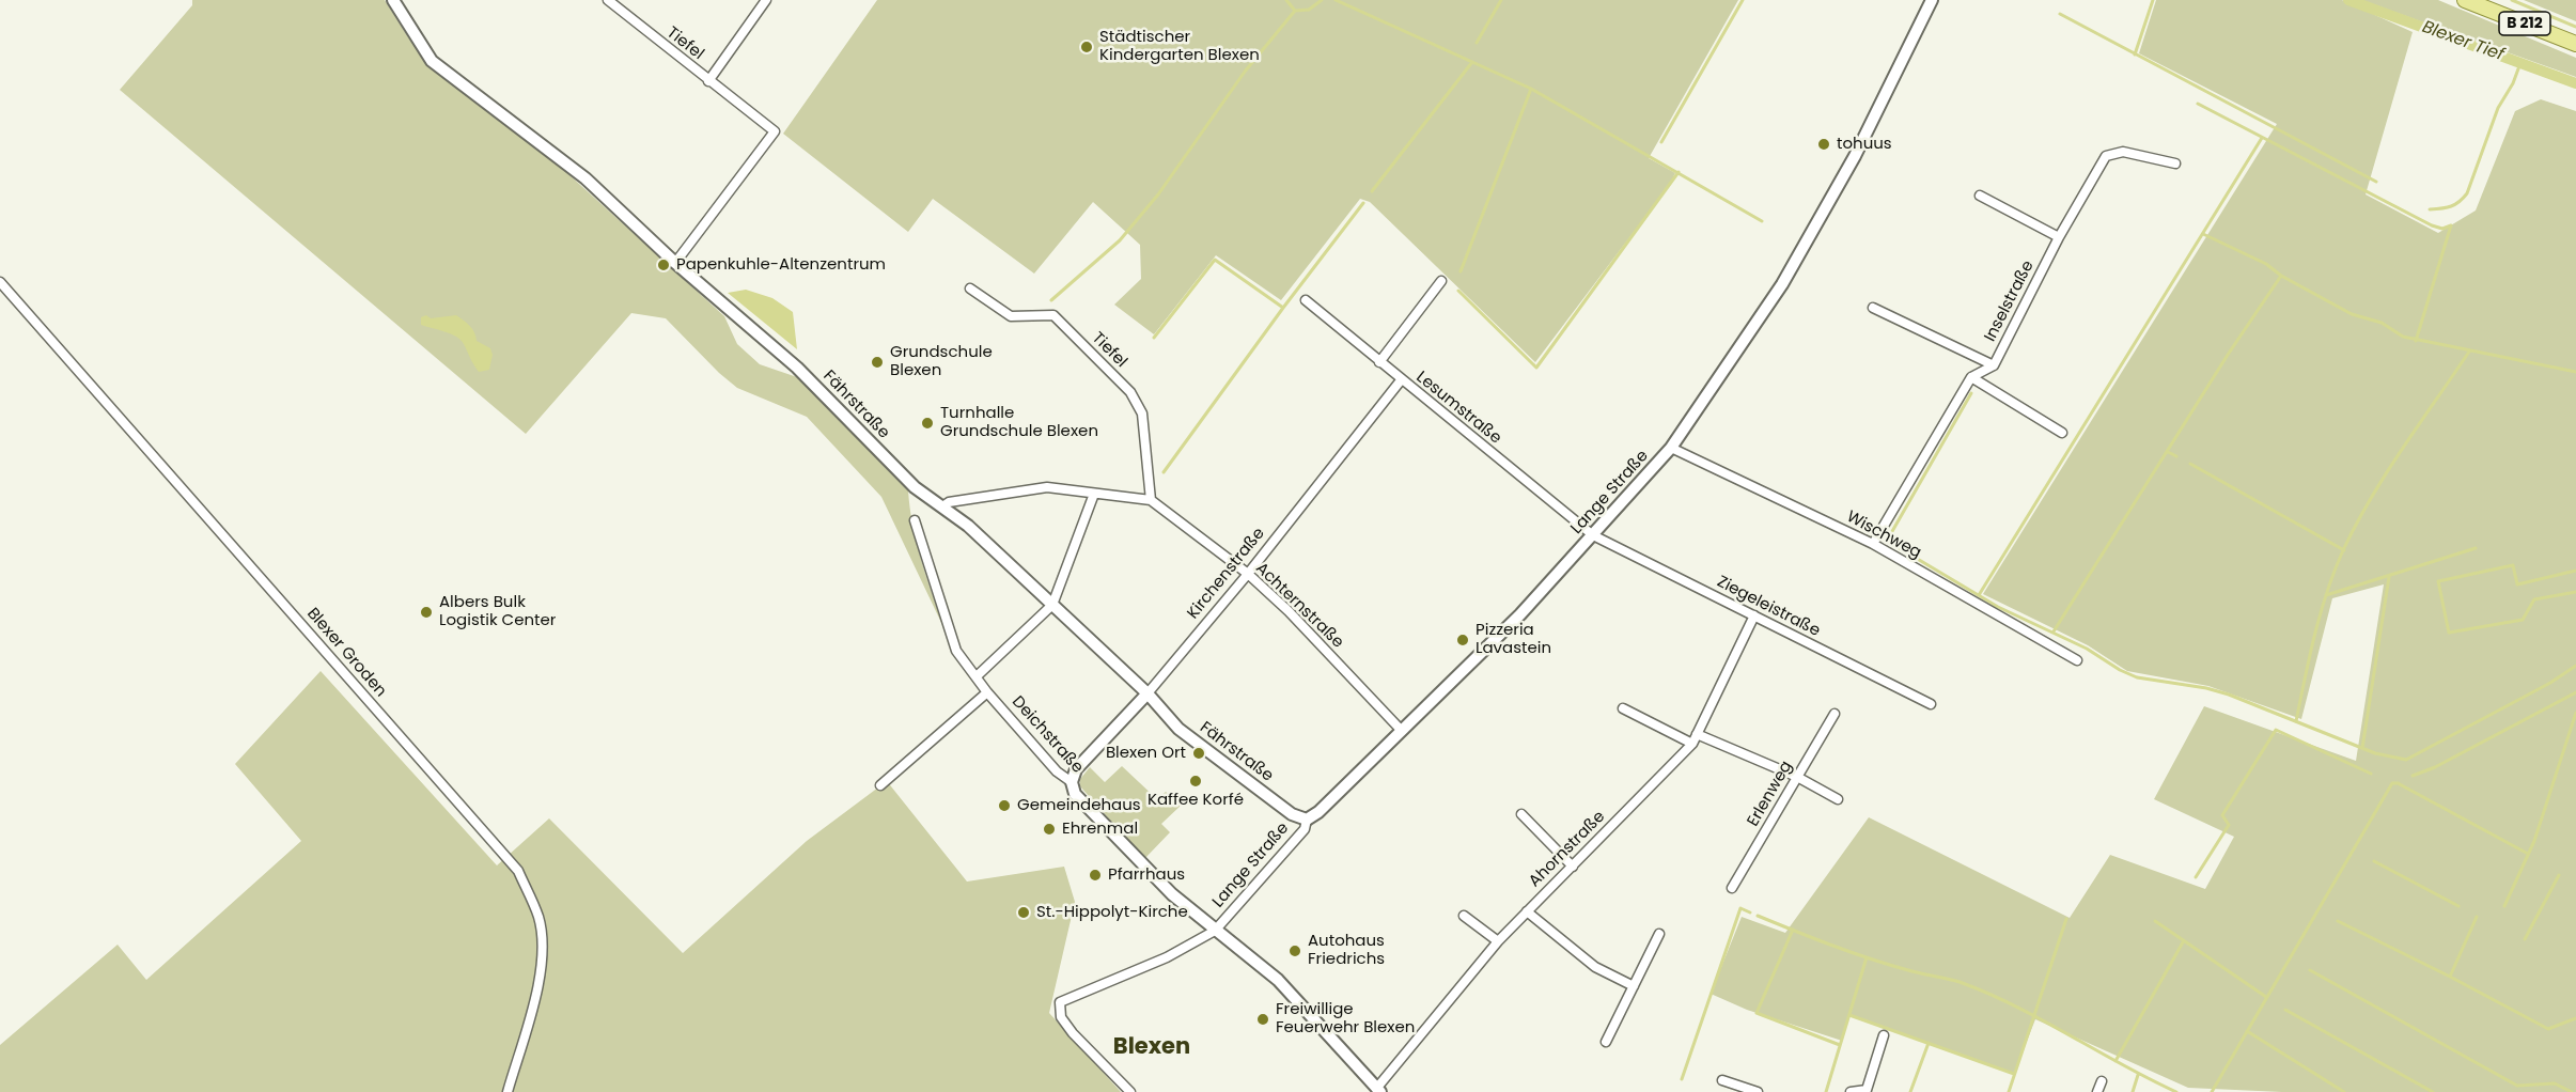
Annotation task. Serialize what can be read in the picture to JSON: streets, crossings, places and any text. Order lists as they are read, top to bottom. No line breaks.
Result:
{"streets":{"main road":["B 212"],"street":["Tiefel","Inselstraße","Fährstraße","Lesumstraße","Lange Straße","Wischweg","Kirchenstraße","Achternstraße","Ziegeleistraße","Blexer Groden","Deichstraße","Erlenweg","Ahornstraße"]},"crossings":[["Tiefel","Fährstraße"],["Tiefel","Achternstraße"],["Fährstraße","Lange Straße"],["Fährstraße","Kirchenstraße"],["Lesumstraße","Lange Straße"],["Lesumstraße","Kirchenstraße"],["Lesumstraße","Ziegeleistraße"],["Lange Straße","Wischweg"],["Lange Straße","Achternstraße"],["Lange Straße","Ziegeleistraße"],["Lange Straße","Deichstraße"],["Kirchenstraße","Achternstraße"],["Kirchenstraße","Deichstraße"],["Ziegeleistraße","Ahornstraße"],["Deichstraße","Ahornstraße"]],"districts":["Blexen"],"water":["Blexer Tief"],"places":["Städtischer Kindergarten Blexen","tohuus","Papenkuhle-Altenzentrum","Grundschule Blexen","Turnhalle Grundschule Blexen","Albers Bulk Logistik Center","Pizzeria Lavastein","Blexen Ort","Kaffee Korfé","Gemeindehaus","Ehrenmal","Pfarrhaus","St.-Hippolyt-Kirche","Autohaus Friedrichs","Freiwillige Feuerwehr Blexen"]}
